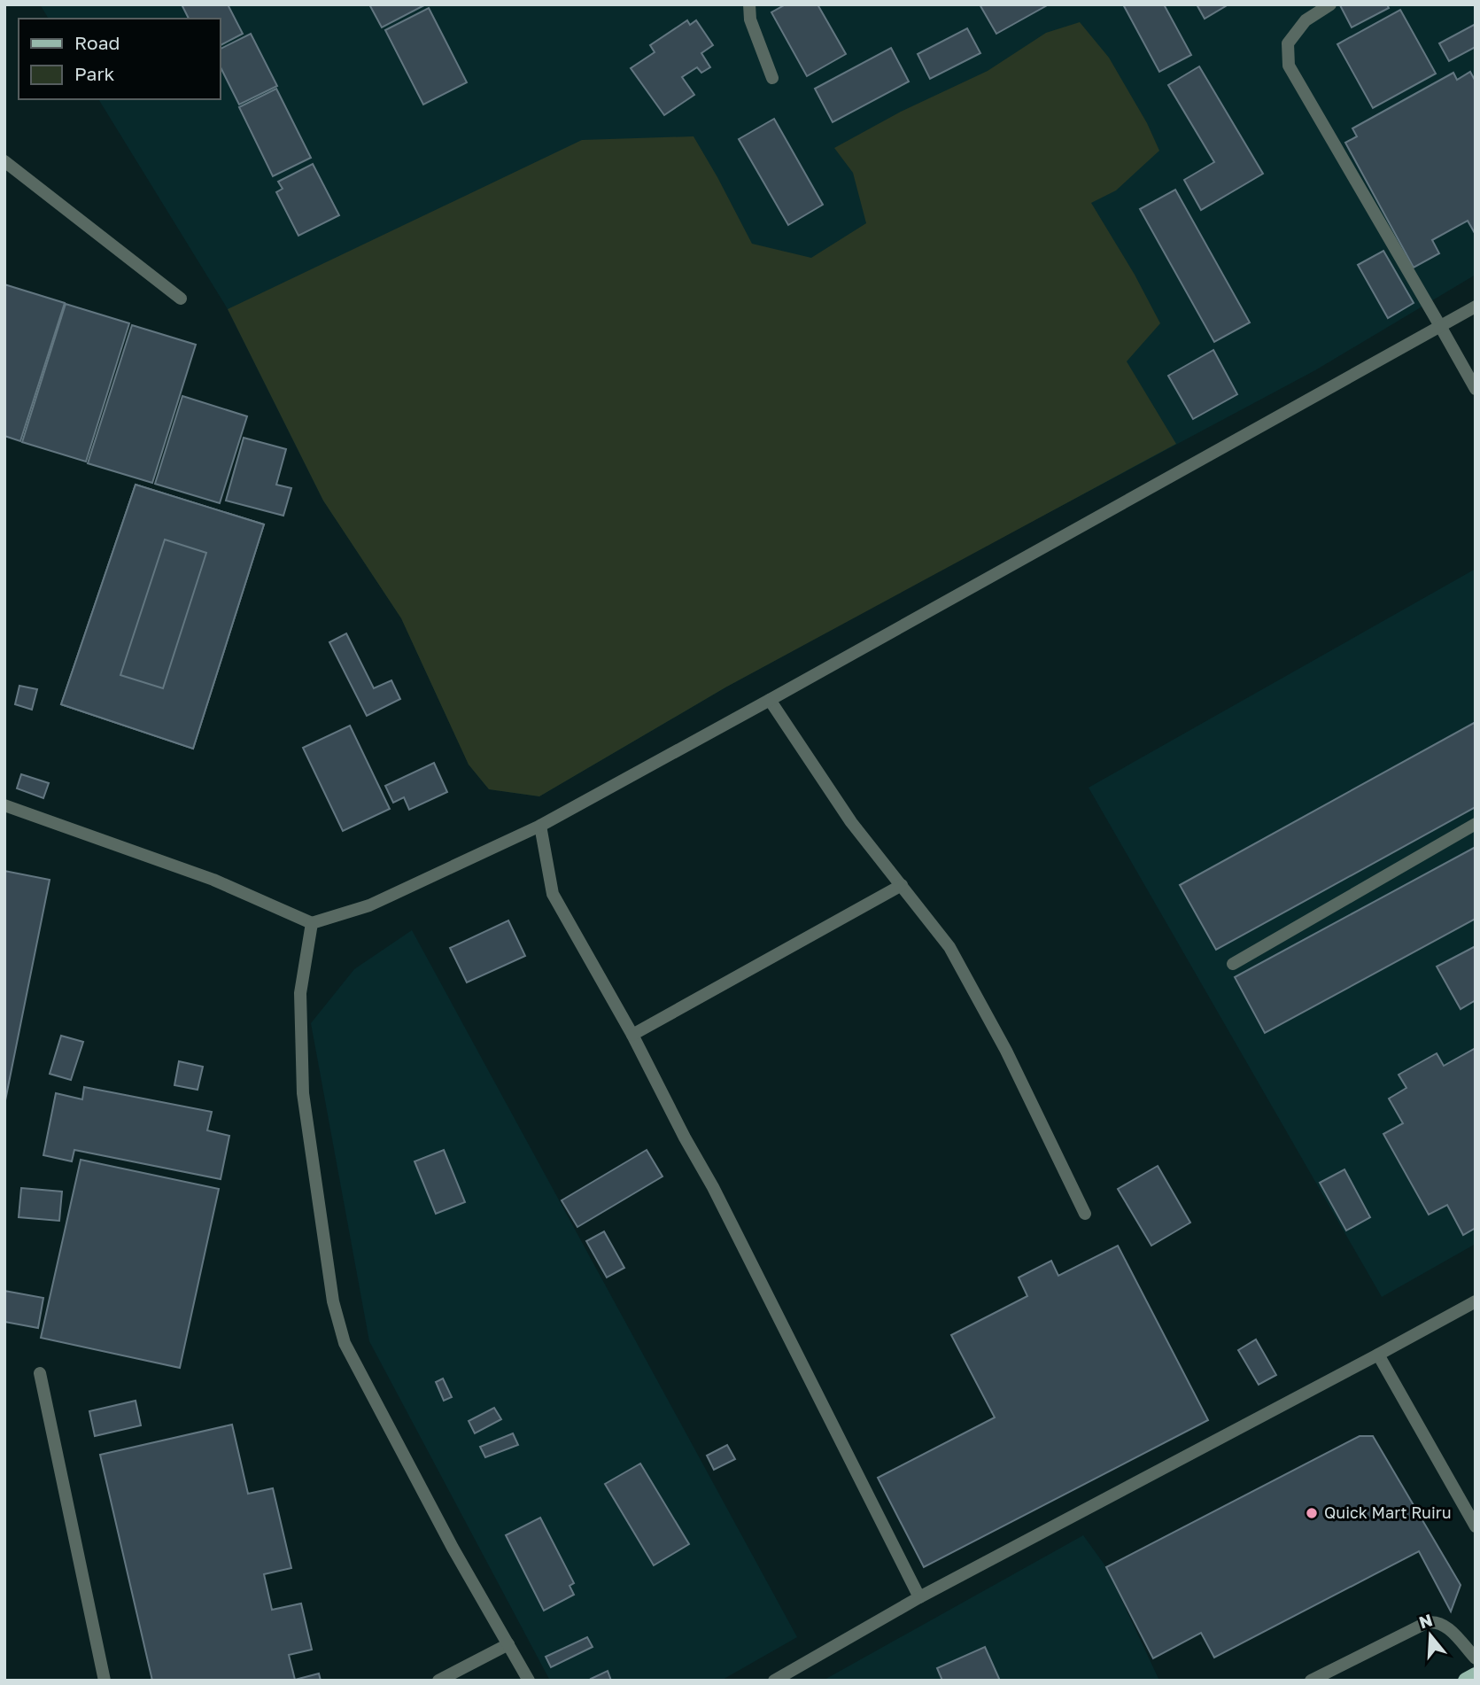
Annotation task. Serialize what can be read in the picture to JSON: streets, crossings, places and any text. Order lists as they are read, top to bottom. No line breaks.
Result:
{"places":["Quick Mart Ruiru"],"legend":["Road","Park"],"north":"top"}
